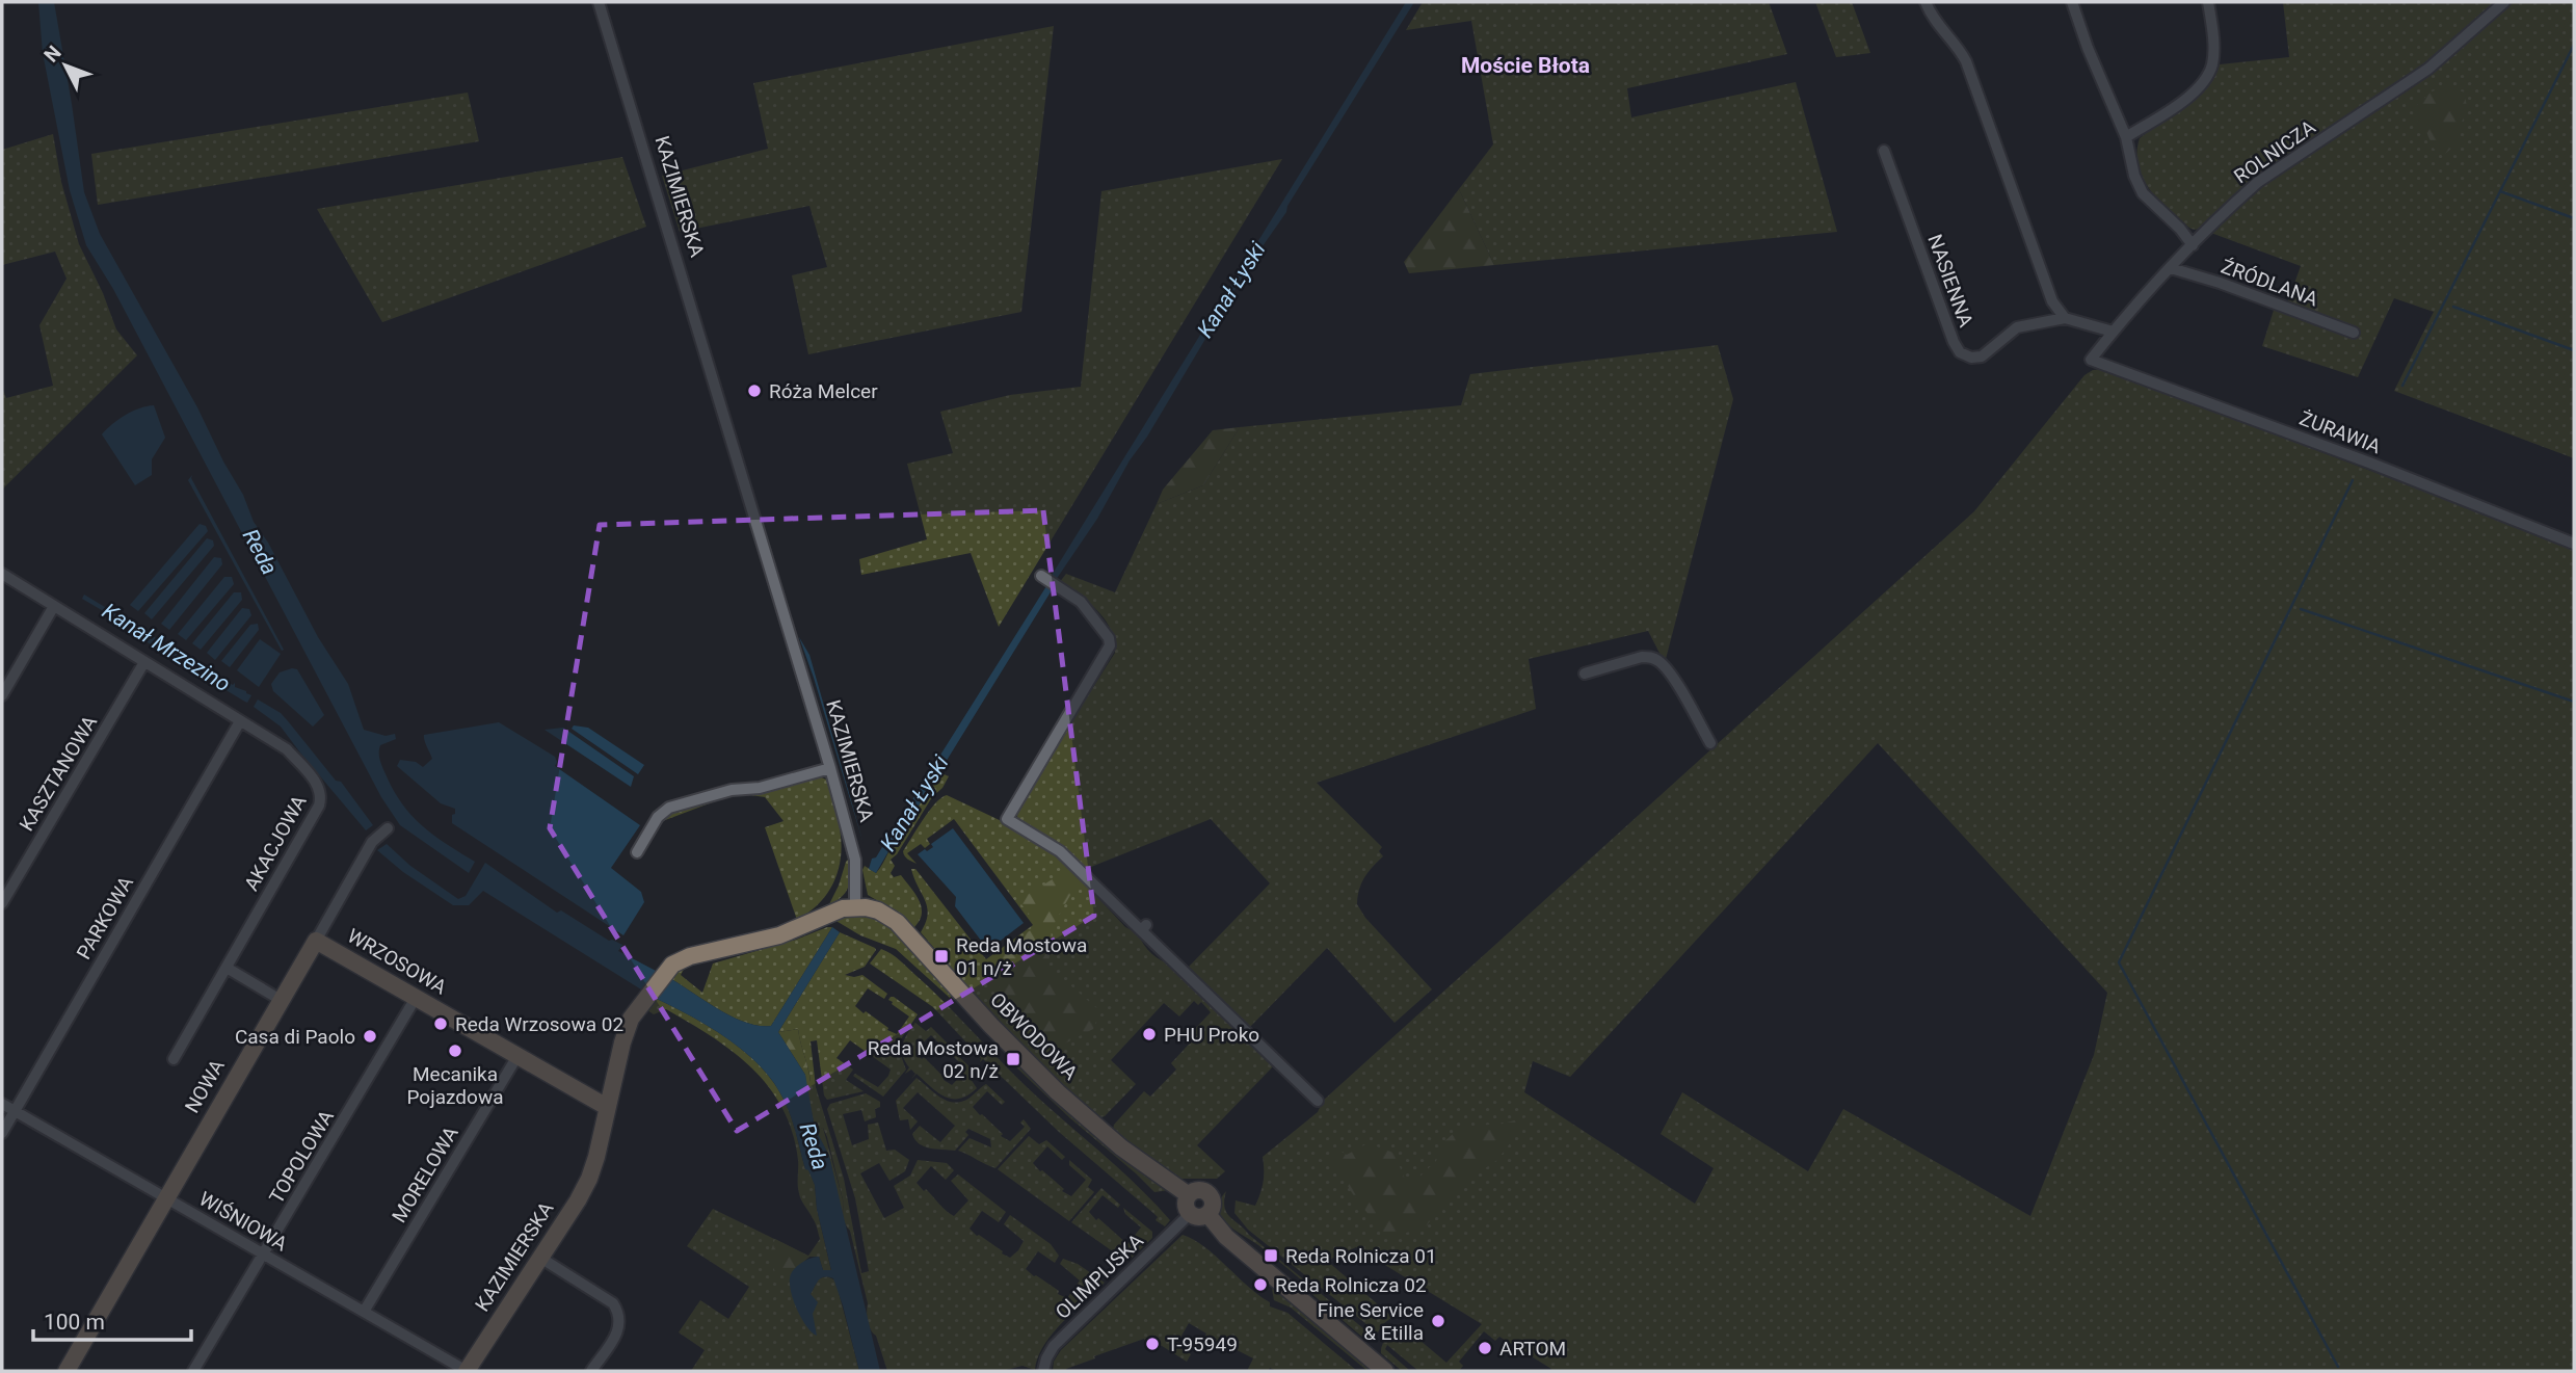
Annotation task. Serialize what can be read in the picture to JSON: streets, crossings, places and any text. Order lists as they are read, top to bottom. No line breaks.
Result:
{"streets":{"main road":["KAZIMIERSKA","WRZOSOWA","OBWODOWA","NOWA"],"street":["ROLNICZA","NASIENNA","ŹRÓDLANA","ŻURAWIA","KASZTANOWA","AKACJOWA","PARKOWA","TOPOLOWA","MORELOWA","WIŚNIOWA","OLIMPIJSKA"]},"crossings":[["ROLNICZA","NASIENNA"],["ROLNICZA","ŹRÓDLANA"],["ROLNICZA","ŻURAWIA"],["KAZIMIERSKA","WRZOSOWA"],["KAZIMIERSKA","OBWODOWA"],["KAZIMIERSKA","WIŚNIOWA"],["KASZTANOWA","AKACJOWA"],["AKACJOWA","PARKOWA"],["PARKOWA","WIŚNIOWA"],["WRZOSOWA","NOWA"],["WRZOSOWA","TOPOLOWA"],["WRZOSOWA","MORELOWA"],["OBWODOWA","OLIMPIJSKA"],["NOWA","WIŚNIOWA"],["TOPOLOWA","WIŚNIOWA"],["MORELOWA","WIŚNIOWA"]],"districts":["Moście Błota"],"water":["Kanał Łyski","Reda","Kanał Mrzezino"],"places":{"other":["Róża Melcer","Reda Wrzosowa 02","PHU Proko","Casa di Paolo","Mecanika Pojazdowa","Reda Rolnicza 02","Fine Service & Etilla","T-95949","ARTOM"],"transit":["Reda Mostowa 01 n/ż","Reda Mostowa 02 n/ż","Reda Rolnicza 01"]},"scale_bar":"100 m","north":"top left"}
